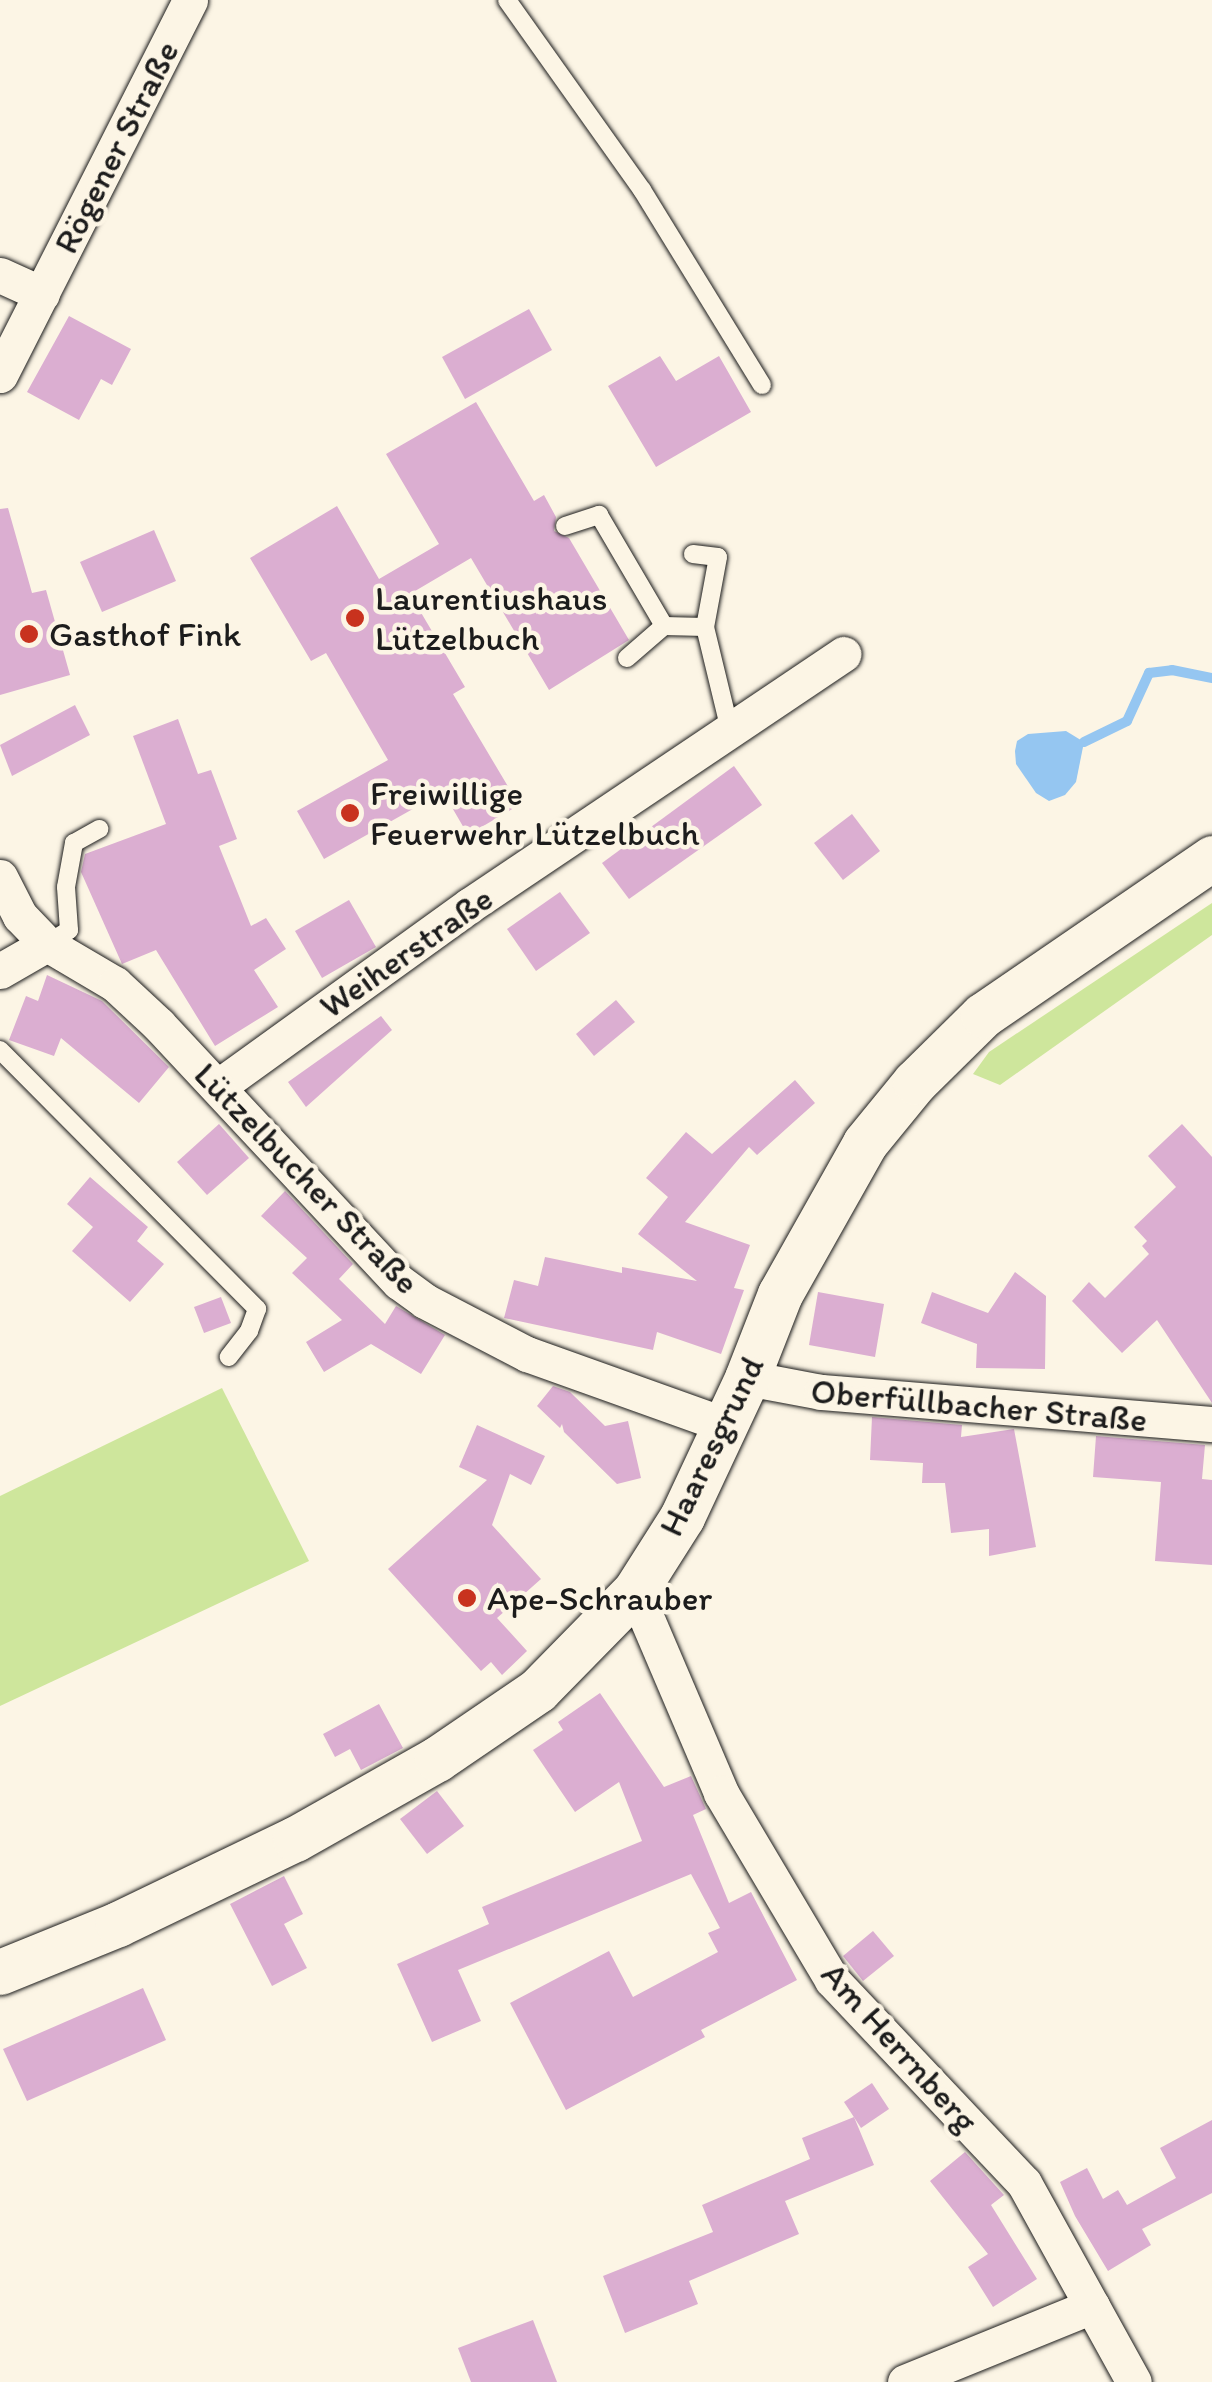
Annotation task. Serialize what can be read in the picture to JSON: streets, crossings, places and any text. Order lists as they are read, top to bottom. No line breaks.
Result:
{"streets":{"street":["Rögener Straße","Weiherstraße","Lützelbucher Straße","Oberfüllbacher Straße","Haaresgrund","Am Herrnberg"]},"crossings":[["Weiherstraße","Lützelbucher Straße"],["Lützelbucher Straße","Haaresgrund"],["Oberfüllbacher Straße","Haaresgrund"],["Haaresgrund","Am Herrnberg"]],"places":["Laurentiushaus Lützelbuch","Gasthof Fink","Freiwillige Feuerwehr Lützelbuch","Ape-Schrauber"]}
